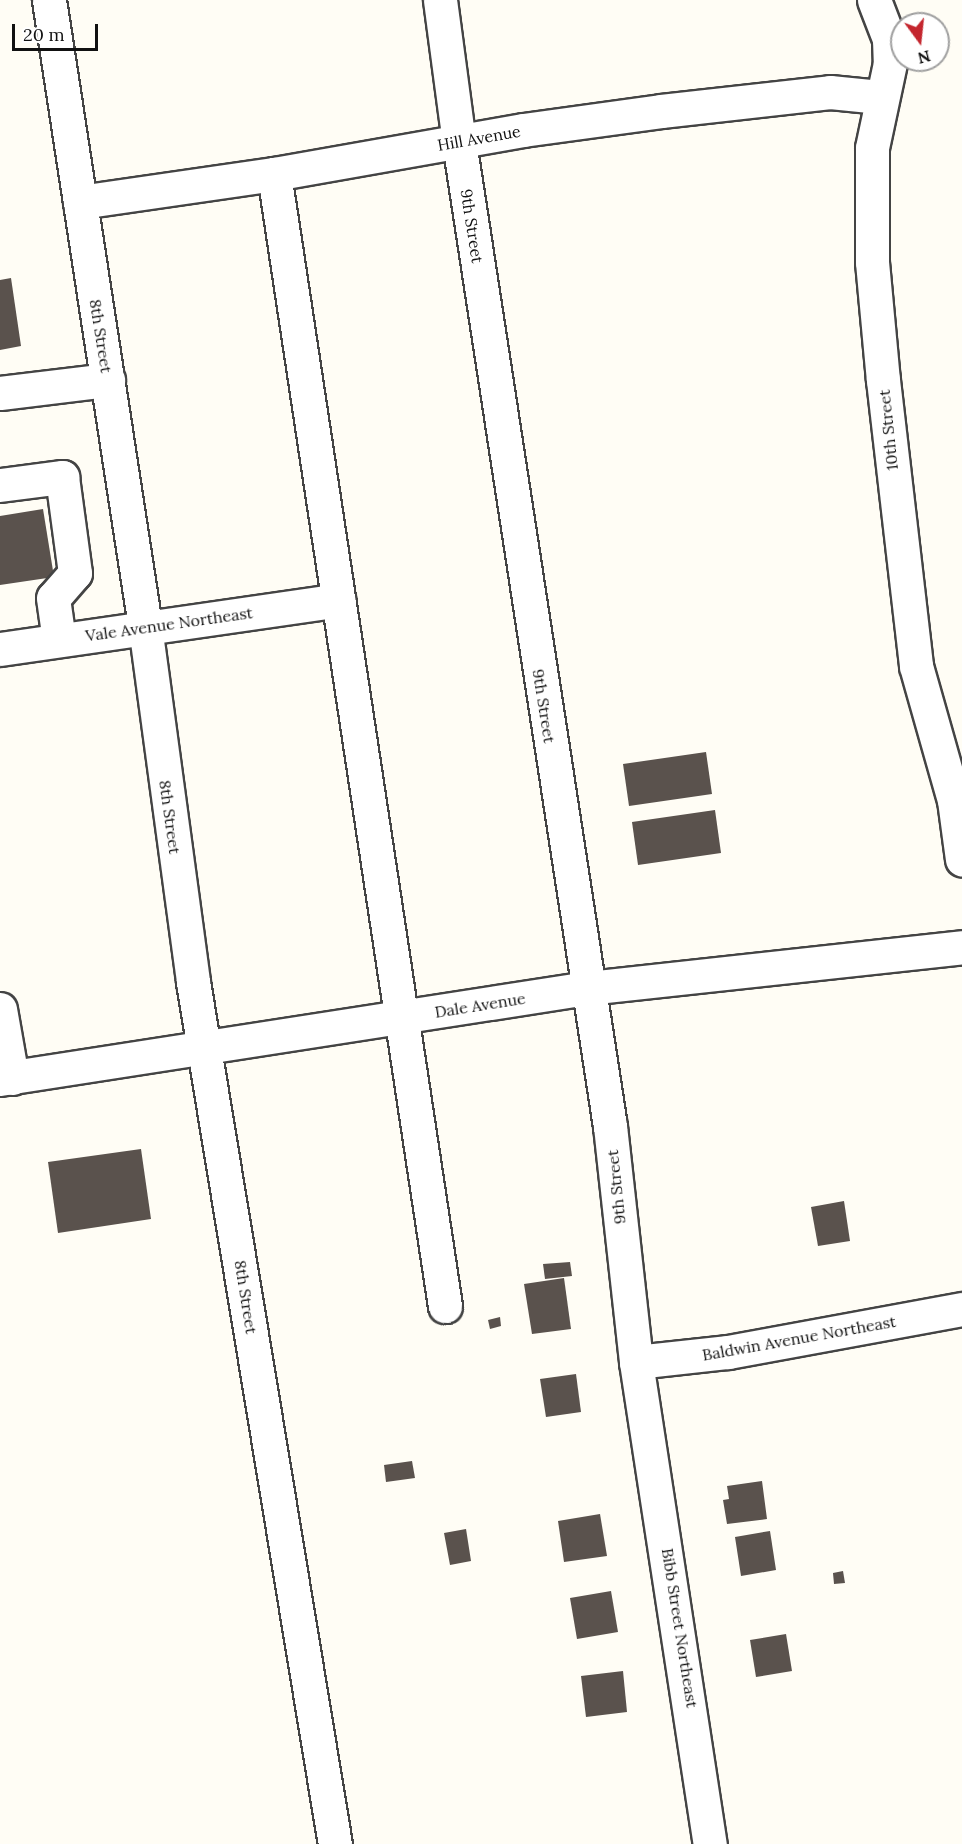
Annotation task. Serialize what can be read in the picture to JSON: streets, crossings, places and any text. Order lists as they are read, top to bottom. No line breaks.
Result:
{"streets":{"street":["Hill Avenue","9th Street","8th Street","10th Street","Vale Avenue Northeast","Dale Avenue","Baldwin Avenue Northeast","Bibb Street Northeast"]},"crossings":[["Hill Avenue","9th Street"],["Hill Avenue","8th Street"],["Hill Avenue","10th Street"],["9th Street","Dale Avenue"],["9th Street","Baldwin Avenue Northeast"],["9th Street","Bibb Street Northeast"],["8th Street","Vale Avenue Northeast"],["8th Street","Dale Avenue"]],"scale_bar":"20 m","north":"bottom"}
